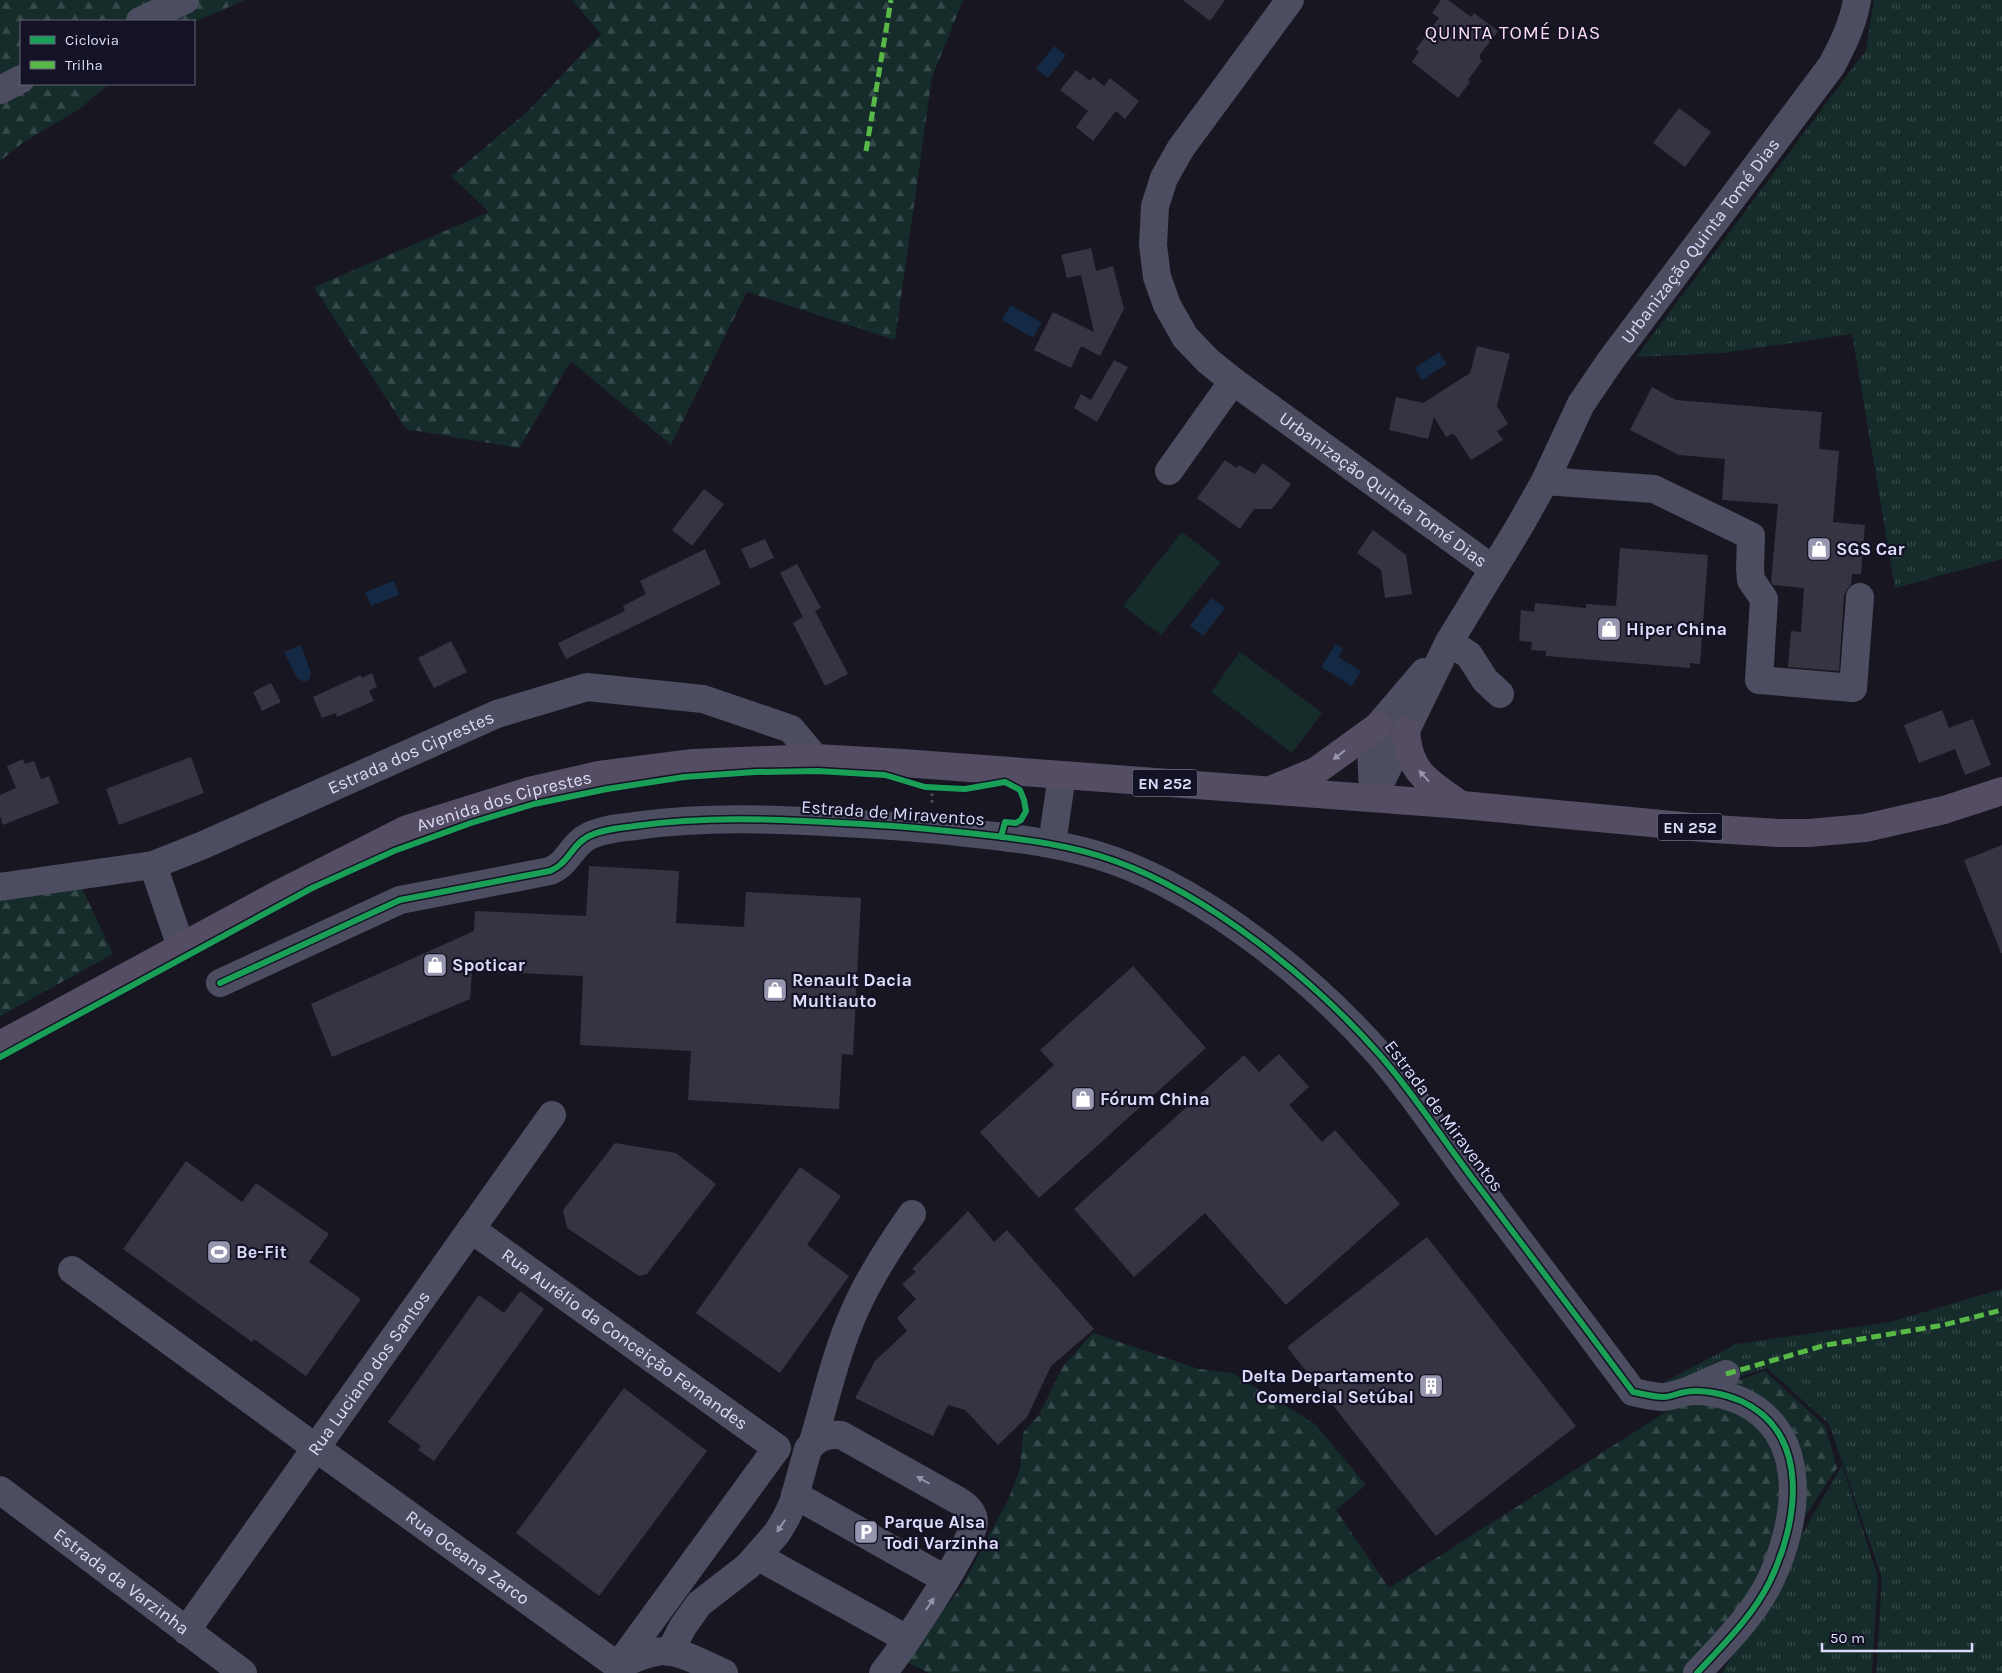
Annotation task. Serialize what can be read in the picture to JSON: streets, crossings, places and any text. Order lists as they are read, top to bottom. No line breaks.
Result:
{"streets":{"main road":["EN 252","Avenida dos Ciprestes"],"street":["Urbanização Quinta Tomé Dias","Estrada dos Ciprestes","Estrada de Miraventos","Rua Aurélio da Conceição Fernandes","Rua Luciano dos Santos","Rua Oceana Zarco","Estrada da Varzinha"]},"crossings":[["Estrada dos Ciprestes","Avenida dos Ciprestes"],["EN 252","Avenida dos Ciprestes"],["Rua Aurélio da Conceição Fernandes","Rua Luciano dos Santos"],["Rua Aurélio da Conceição Fernandes","Rua Oceana Zarco"],["Rua Luciano dos Santos","Rua Oceana Zarco"],["Rua Luciano dos Santos","Estrada da Varzinha"]],"districts":["QUINTA TOMÉ DIAS"],"places":{"shop":["SGS Car","Hiper China","Spoticar","Renault Dacia Multiauto","Fórum China"],"sports":["Be-Fit"],"building":["Delta Departamento Comercial Setúbal"],"parking":["Parque Alsa Todi Varzinha"]},"legend":["Ciclovia","Trilha"],"scale_bar":"50 m"}
